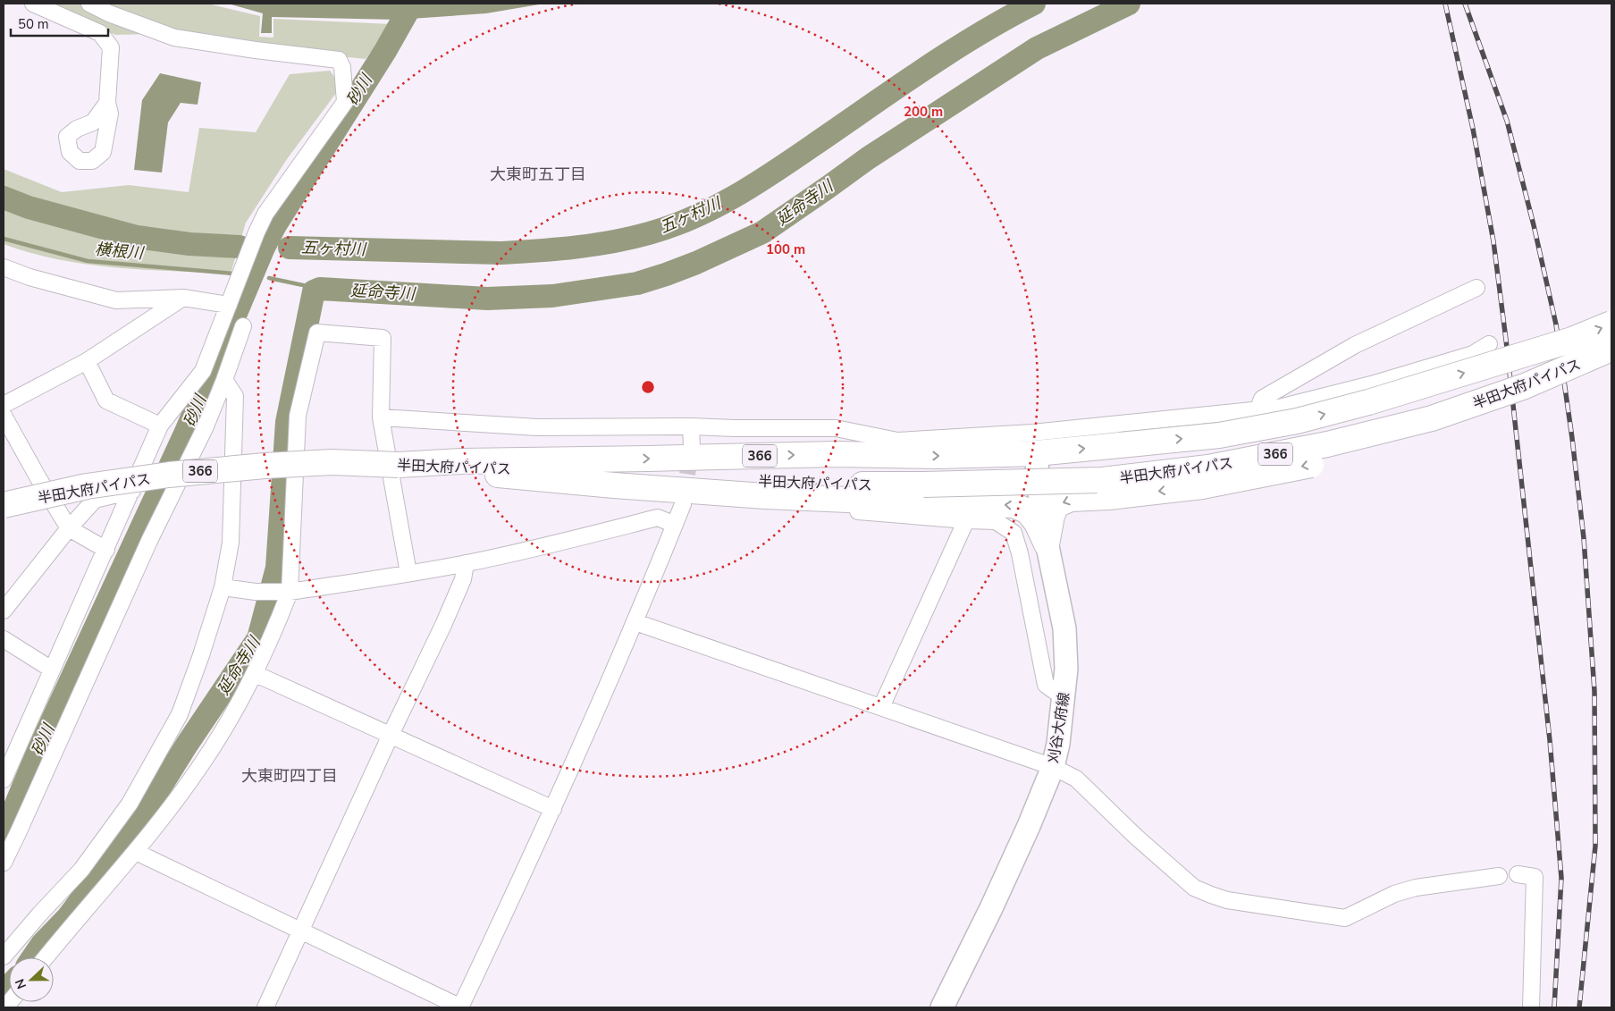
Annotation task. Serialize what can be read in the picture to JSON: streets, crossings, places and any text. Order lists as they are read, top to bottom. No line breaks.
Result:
{"streets":{"highway":["半田大府パイパス","366"],"main road":["刈谷大府線"]},"crossings":[["半田大府パイパス","366"],["366","刈谷大府線"]],"districts":["大東町五丁目","大東町四丁目"],"water":["砂川","延命寺川","五ヶ村川","横根川"],"scale_bar":"50 m","north":"left","rings":["200 m","100 m"]}
